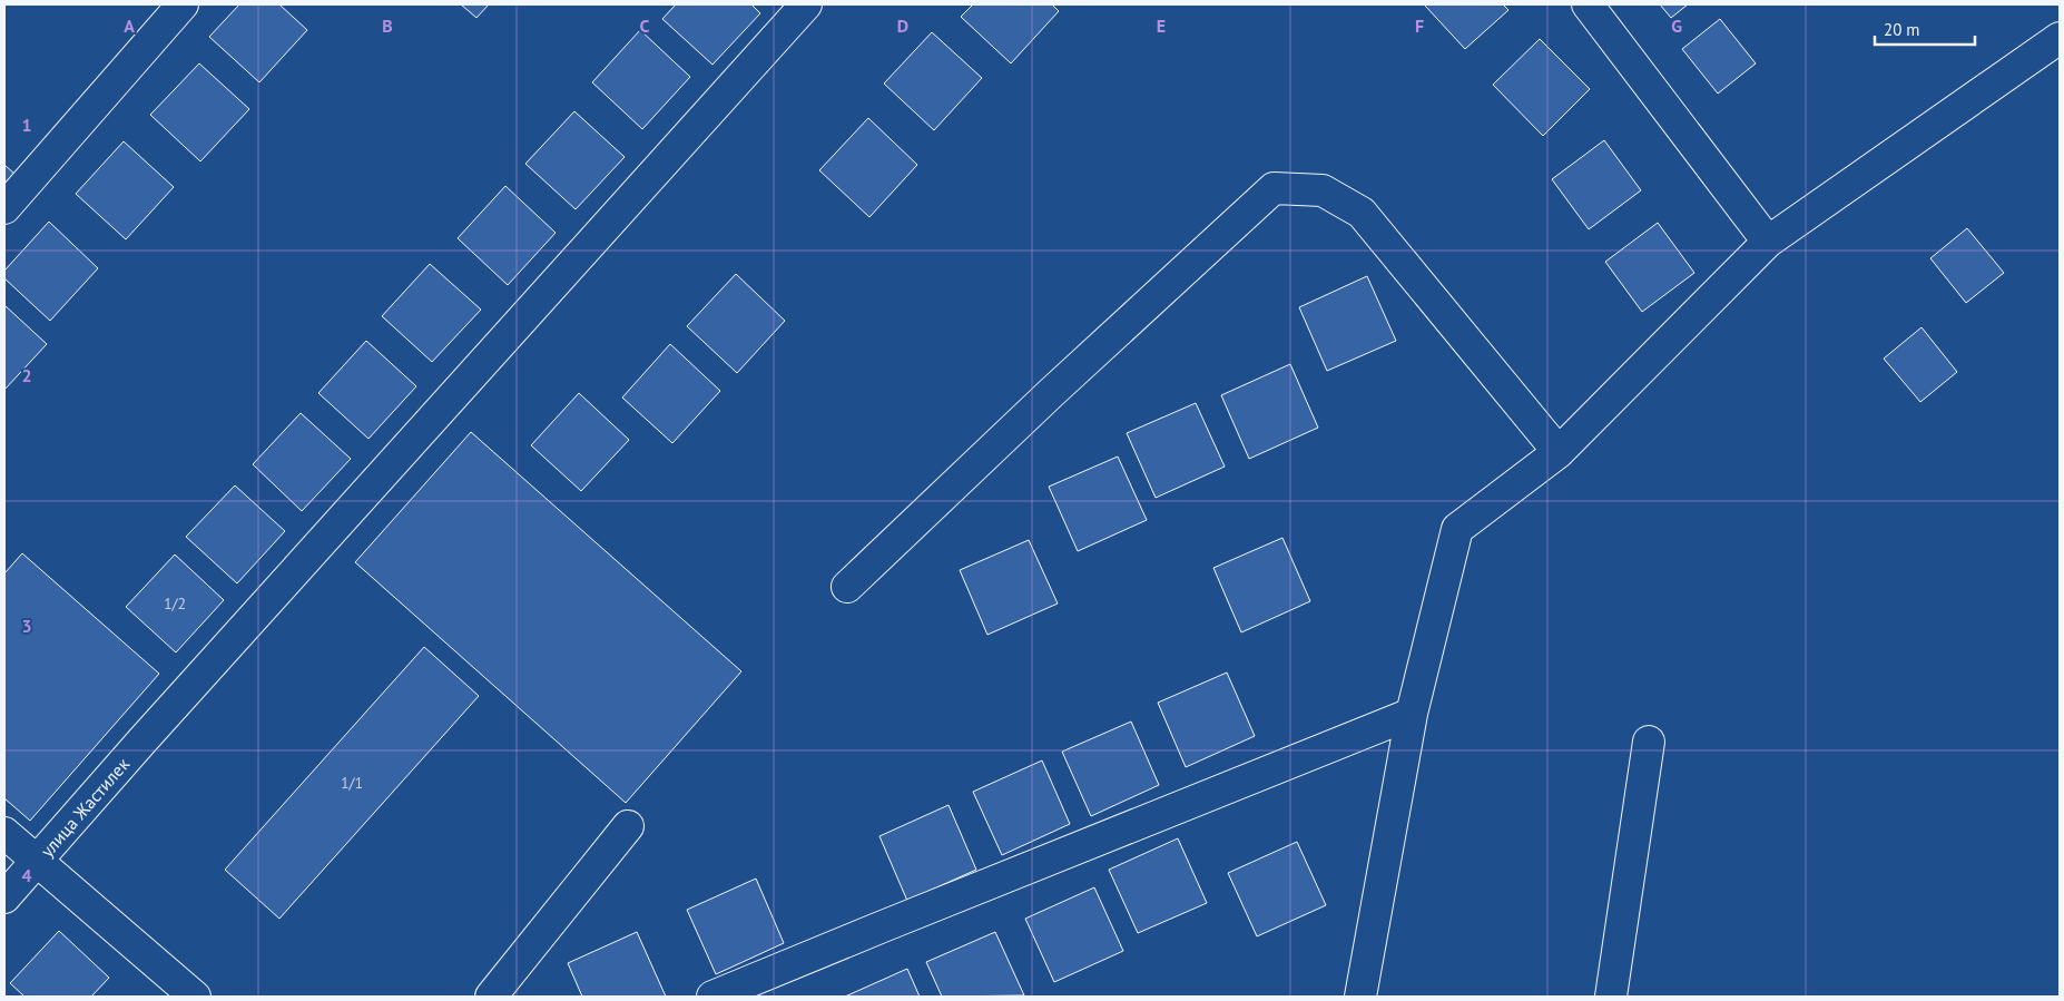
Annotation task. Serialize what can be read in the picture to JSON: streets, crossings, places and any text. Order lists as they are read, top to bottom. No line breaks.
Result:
{"streets":{"street":["улица Жастилек"]},"house_numbers":["1/2","1/1"],"scale_bar":"20 m","grid":{"columns":["A","B","C","D","E","F","G"],"rows":["1","2","3","4"]}}
